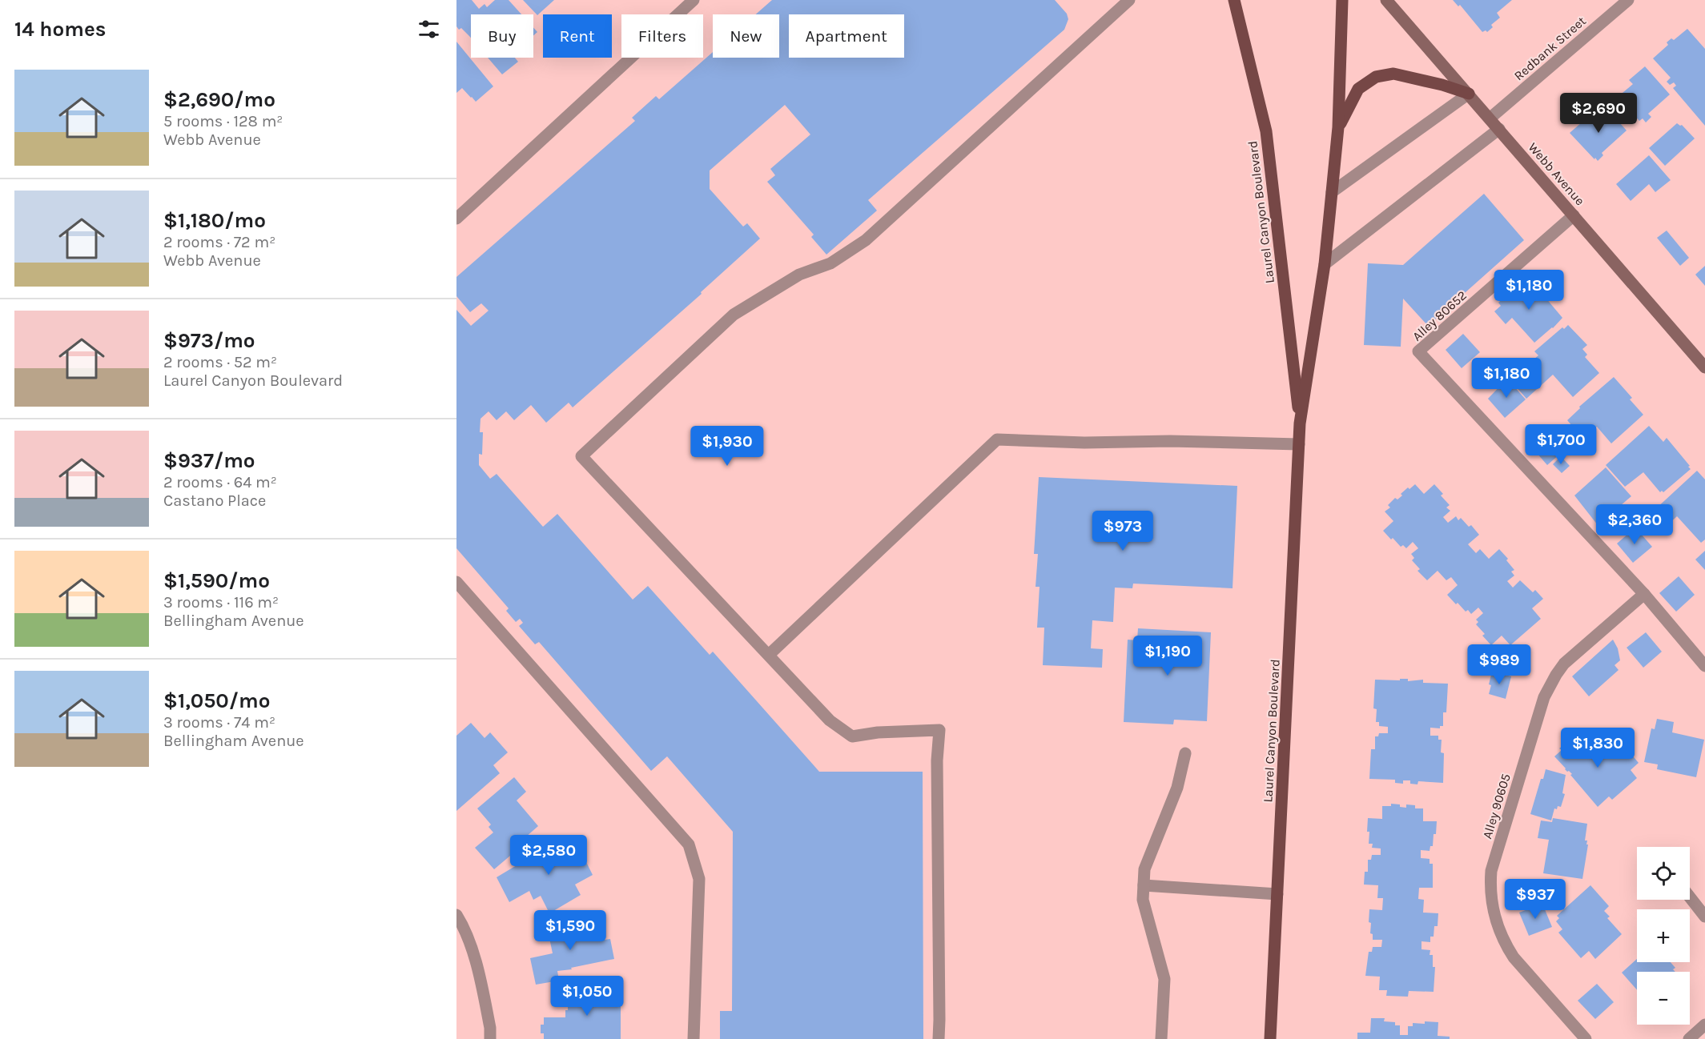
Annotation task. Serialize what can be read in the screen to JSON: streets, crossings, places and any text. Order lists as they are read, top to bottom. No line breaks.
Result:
{"streets":{"main road":["Laurel Canyon Boulevard"],"street":["Redbank Street","Webb Avenue","Alley 80652","Alley 90605"]},"crossings":[["Redbank Street","Webb Avenue"],["Webb Avenue","Alley 80652"],["Alley 80652","Alley 90605"]],"page":{"heading":"14 homes","chip":["Buy","Rent","Filters","New","Apartment"],"list":[{"name":"$2,690/mo","note":"5 rooms · 128 m² · Webb Avenue"},{"name":"$1,180/mo","note":"2 rooms · 72 m² · Webb Avenue"},{"name":"$973/mo","note":"2 rooms · 52 m² · Laurel Canyon Boulevard"},{"name":"$937/mo","note":"2 rooms · 64 m² · Castano Place"},{"name":"$1,590/mo","note":"3 rooms · 116 m² · Bellingham Avenue"},{"name":"$1,050/mo","note":"3 rooms · 74 m² · Bellingham Avenue"}],"price":["$2,690","$1,180","$1,180","$1,700","$1,930","$2,360","$973","$1,190","$989","$1,830","$2,580","$937","$1,590","$1,050"],"map_buttons":["+","−"]}}
